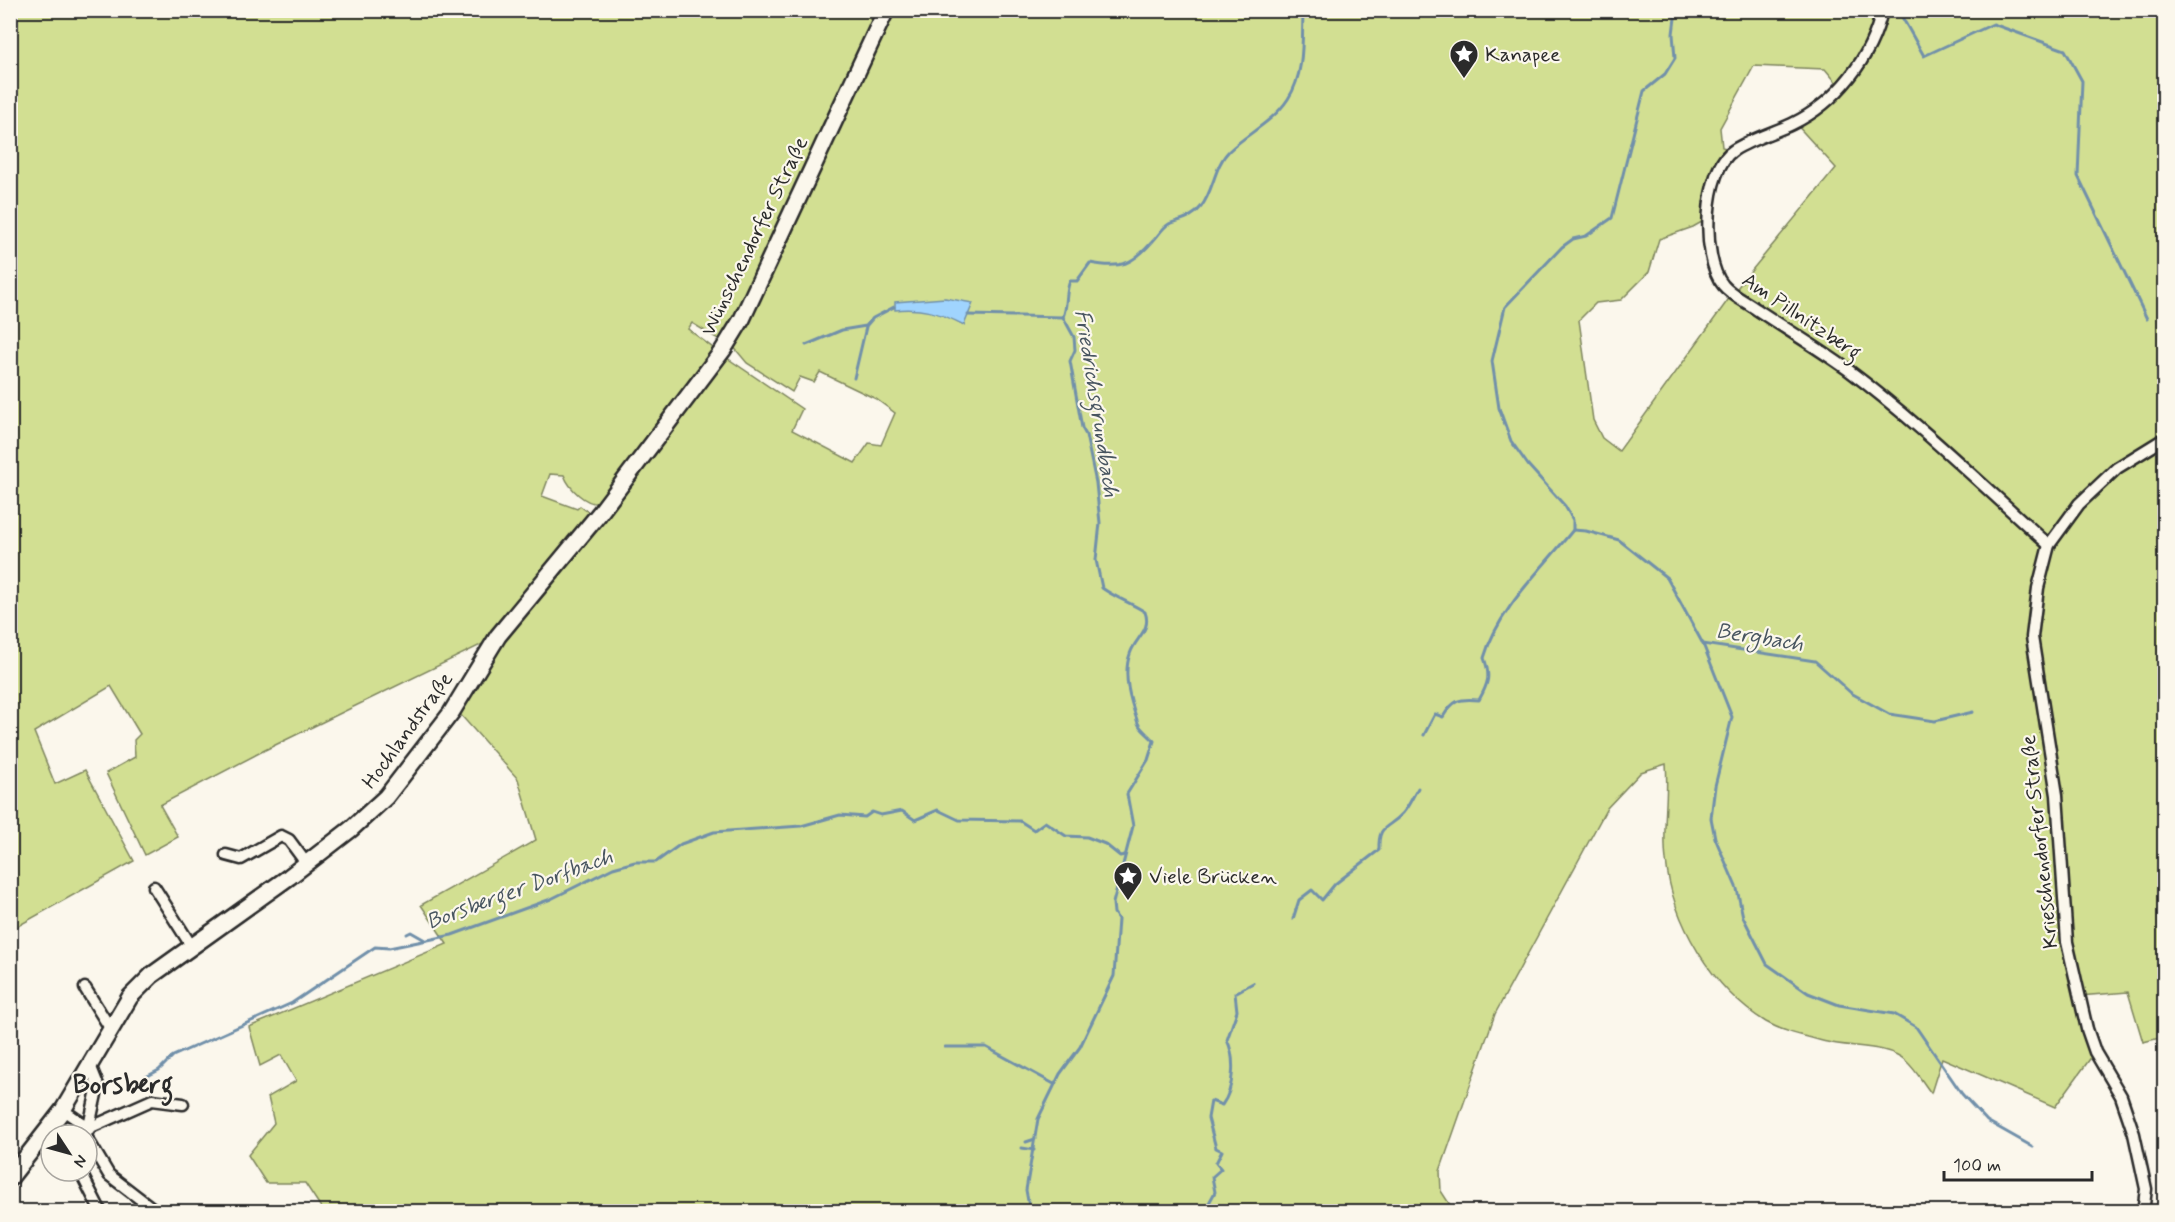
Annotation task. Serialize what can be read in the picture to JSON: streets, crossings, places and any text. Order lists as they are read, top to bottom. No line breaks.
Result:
{"streets":{"street":["Wünschendorfer Straße","Am Pillnitzberg","Hochlandstraße","Krieschendorfer Straße"]},"crossings":[["Wünschendorfer Straße","Hochlandstraße"],["Am Pillnitzberg","Krieschendorfer Straße"]],"districts":["Borsberg"],"water":["Friedrichsgrundbach","Bergbach","Borsberger Dorfbach"],"places":{"place":["Kanapee","Viele Brücken"]},"scale_bar":"100 m","north":"bottom right"}
